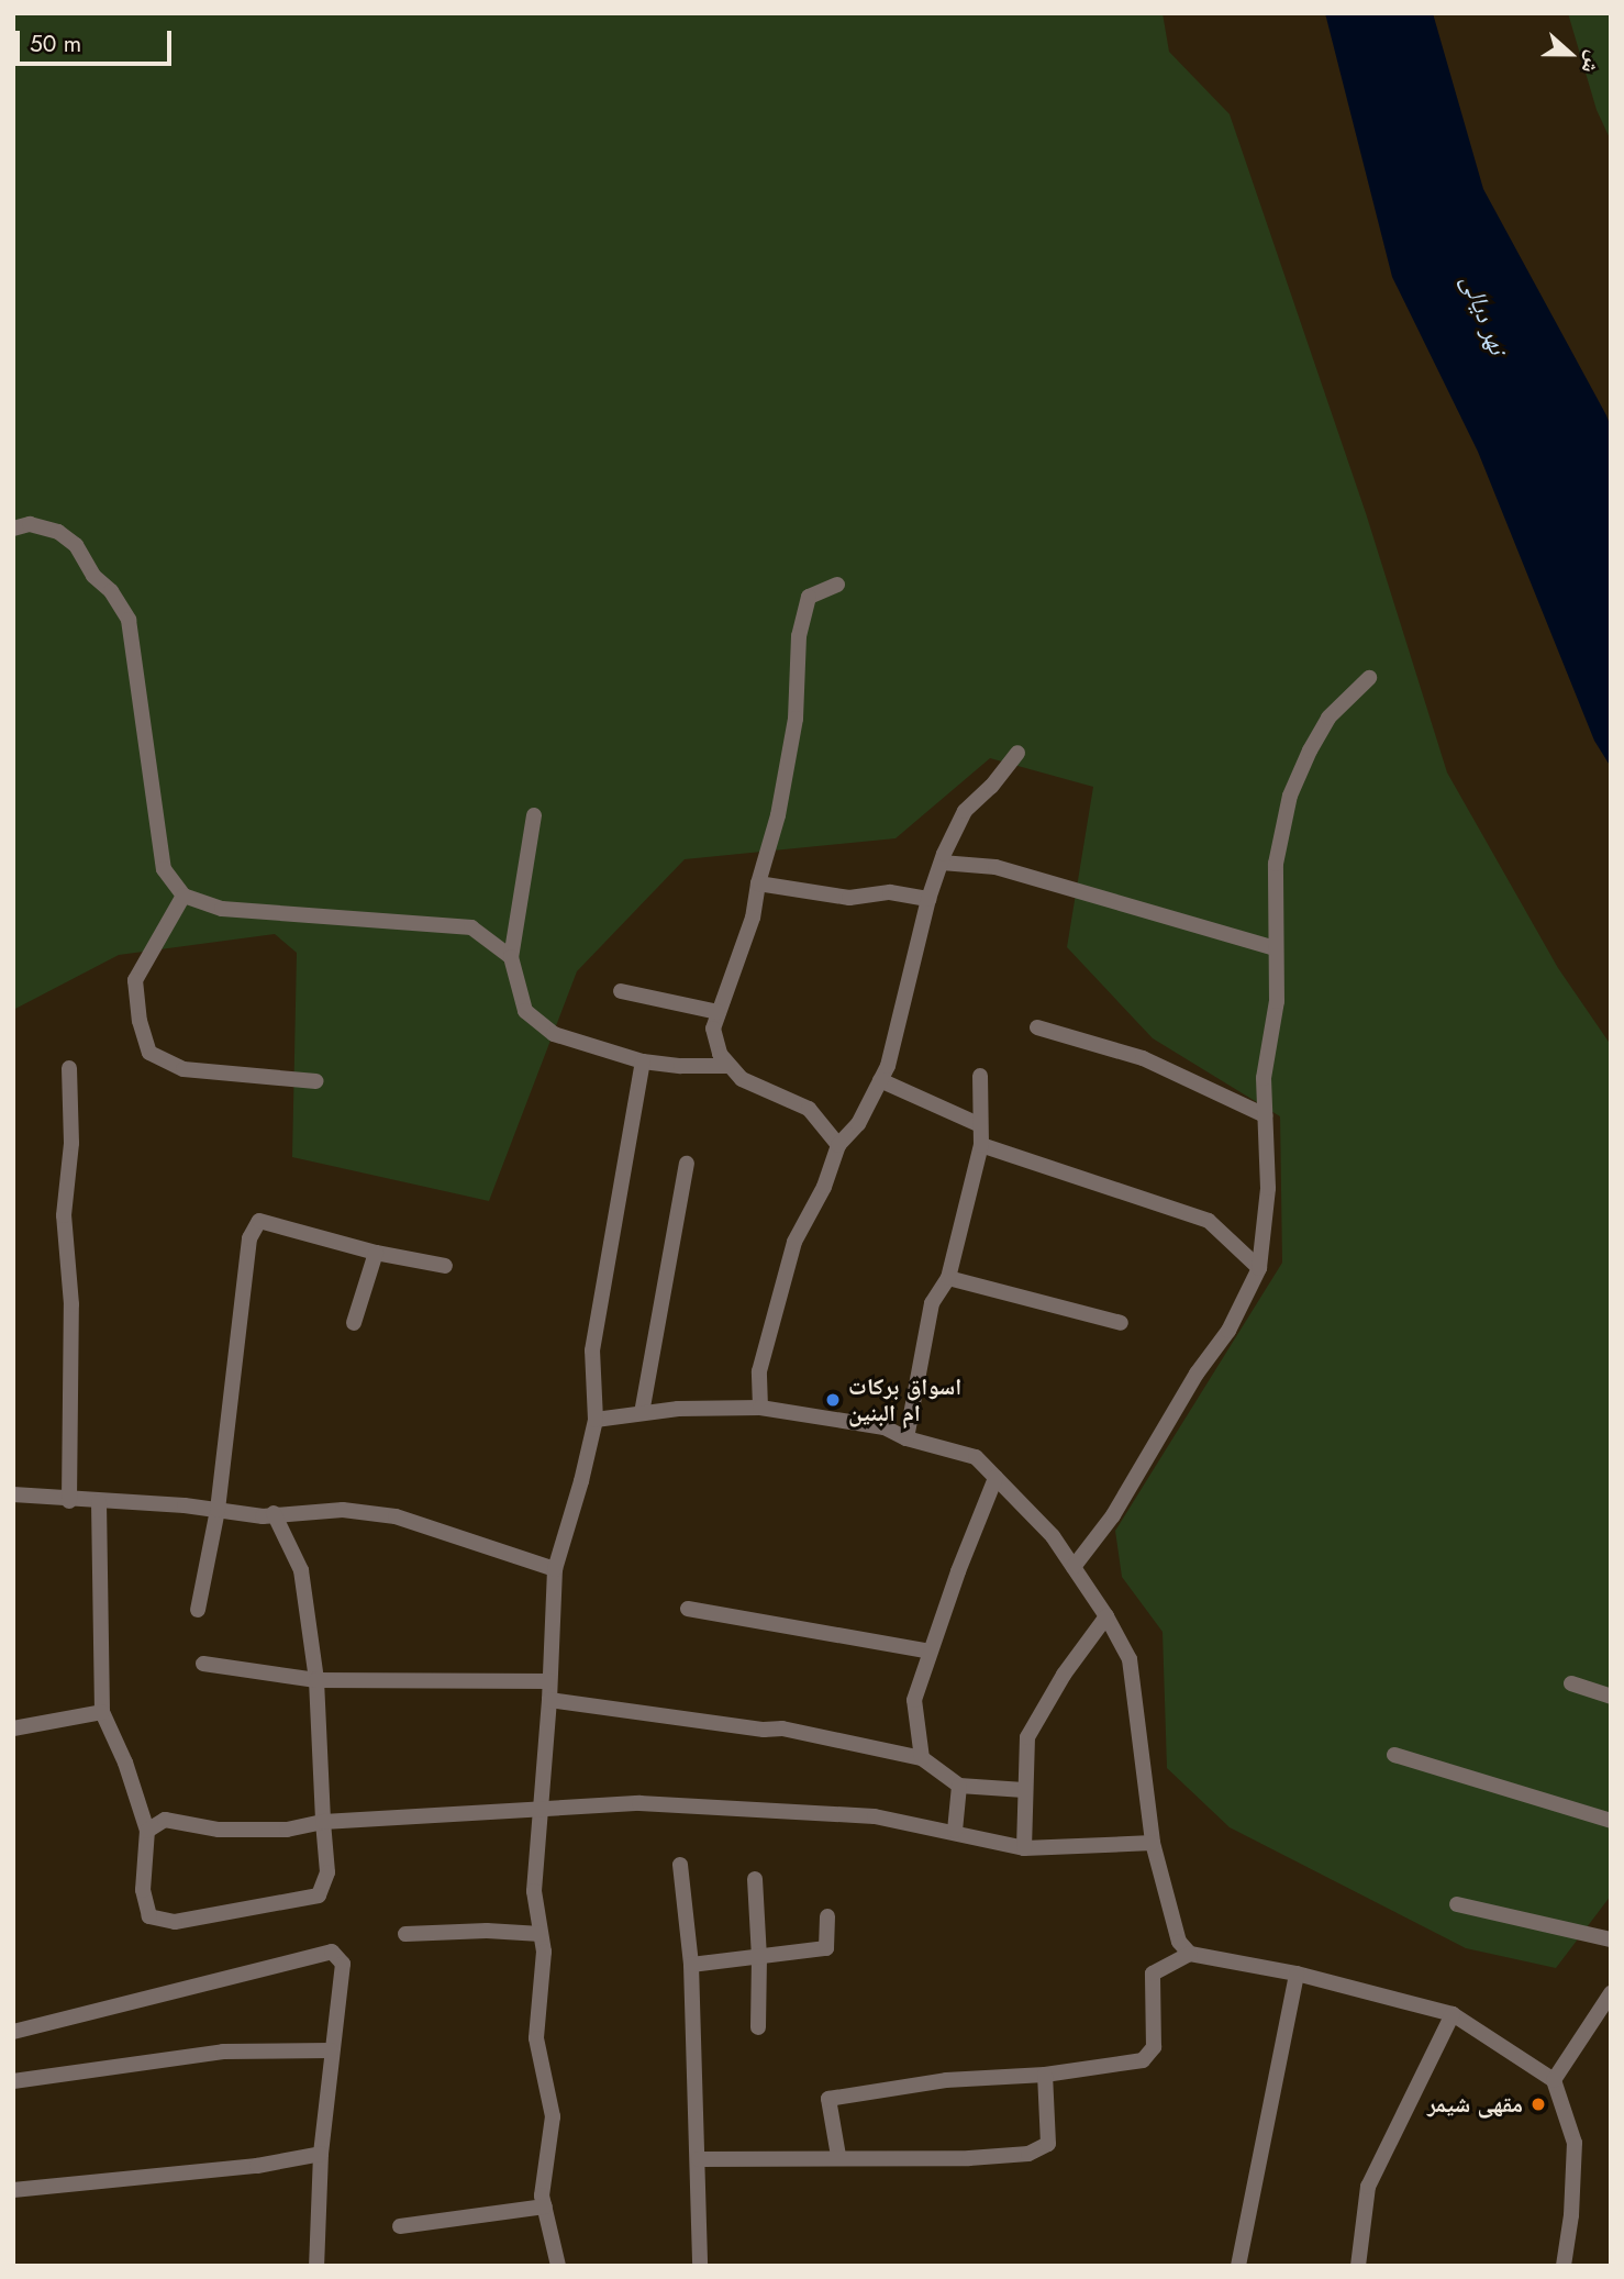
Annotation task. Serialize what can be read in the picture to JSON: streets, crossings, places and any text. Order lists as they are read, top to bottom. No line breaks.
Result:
{"water":["نهر ديالى"],"places":["اسواق بركات ام البنين","مقهى شيمر"],"scale_bar":"50 m","north":"right"}
